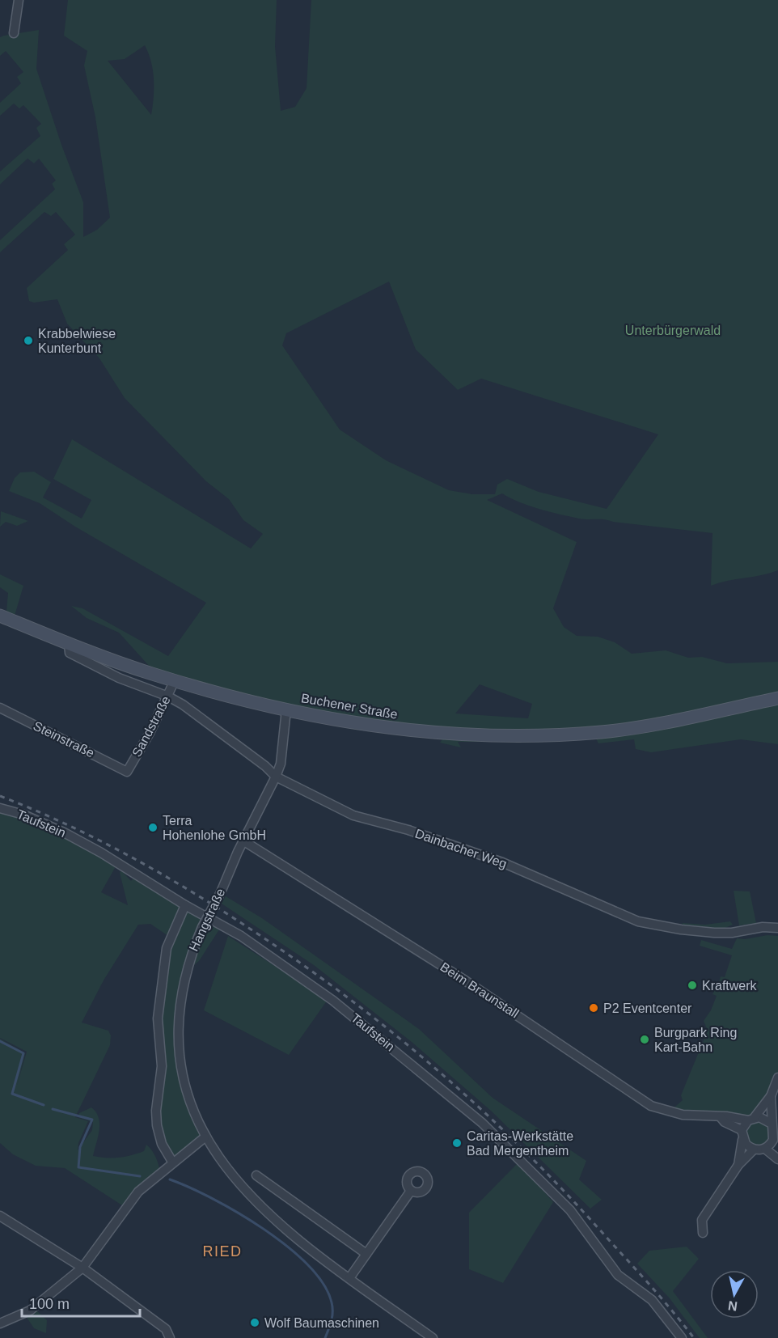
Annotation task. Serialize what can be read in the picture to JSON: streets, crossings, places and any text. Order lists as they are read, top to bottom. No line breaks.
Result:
{"streets":{"main road":["Buchener Straße"],"street":["Sandstraße","Steinstraße","Taufstein","Dainbacher Weg","Hangstraße","Beim Braunstall"]},"crossings":[["Buchener Straße","Sandstraße"],["Buchener Straße","Dainbacher Weg"],["Buchener Straße","Hangstraße"],["Sandstraße","Steinstraße"],["Sandstraße","Dainbacher Weg"],["Dainbacher Weg","Hangstraße"],["Hangstraße","Beim Braunstall"]],"districts":["RIED"],"parks":["Unterbürgerwald"],"places":["Krabbelwiese Kunterbunt","Terra Hohenlohe GmbH","Kraftwerk","P2 Eventcenter","Burgpark Ring Kart-Bahn","Caritas-Werkstätte Bad Mergentheim","Wolf Baumaschinen"],"scale_bar":"100 m","north":"bottom"}
